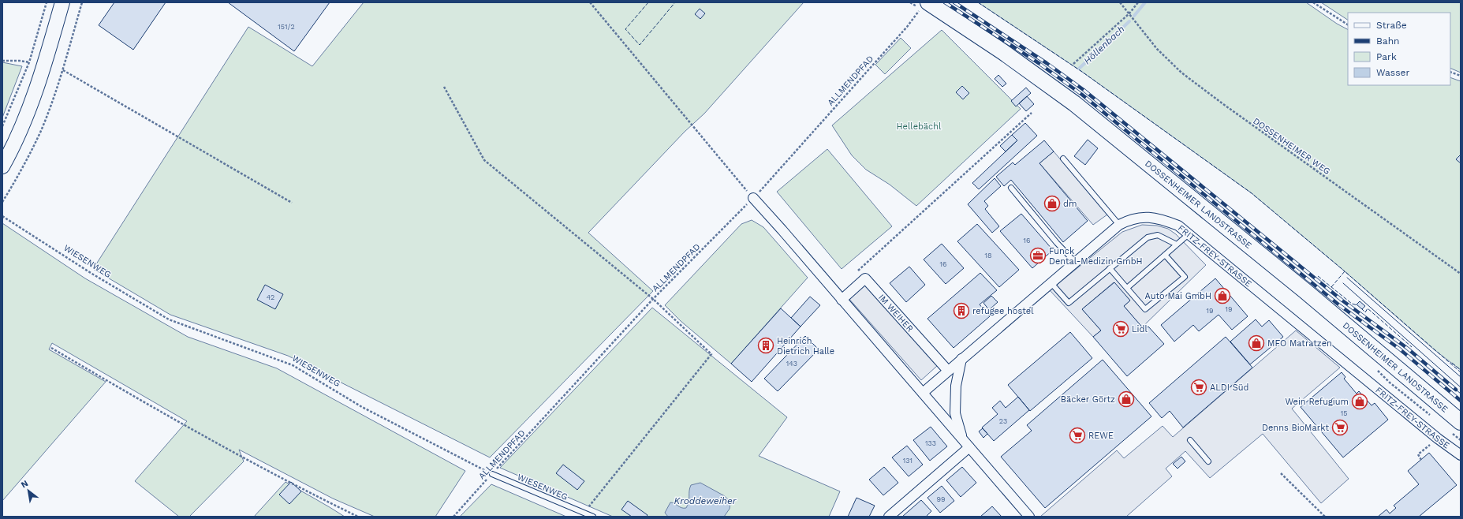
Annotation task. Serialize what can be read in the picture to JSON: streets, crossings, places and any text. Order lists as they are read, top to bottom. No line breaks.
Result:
{"streets":{"main road":["DOSSENHEIMER LANDSTRASSE"],"street":["FRITZ-FREY-STRASSE","IM WEIHER"],"lane":["WIESENWEG"],"path":["ALLMENDPFAD","DOSSENHEIMER WEG"]},"crossings":[["ALLMENDPFAD","DOSSENHEIMER LANDSTRASSE"],["ALLMENDPFAD","WIESENWEG"],["FRITZ-FREY-STRASSE","IM WEIHER"]],"water":["Höllenbach","Kroddeweiher"],"parks":["Hellebächl"],"places":{"shop":["dm","Auto Mai GmbH","MFO Matratzen","Bäcker Görtz","Wein Refugium"],"office":["Funck Dental-Medizin GmbH"],"building":["refugee hostel","Heinrich Dietrich Halle"],"supermarket":["Lidl","ALDI Süd","Denns BioMarkt","REWE"]},"house_numbers":["151/2","16","18","16","42","19","19","143","15","23","133","131","99"],"legend":["Straße","Bahn","Park","Wasser"],"north":"top left"}
